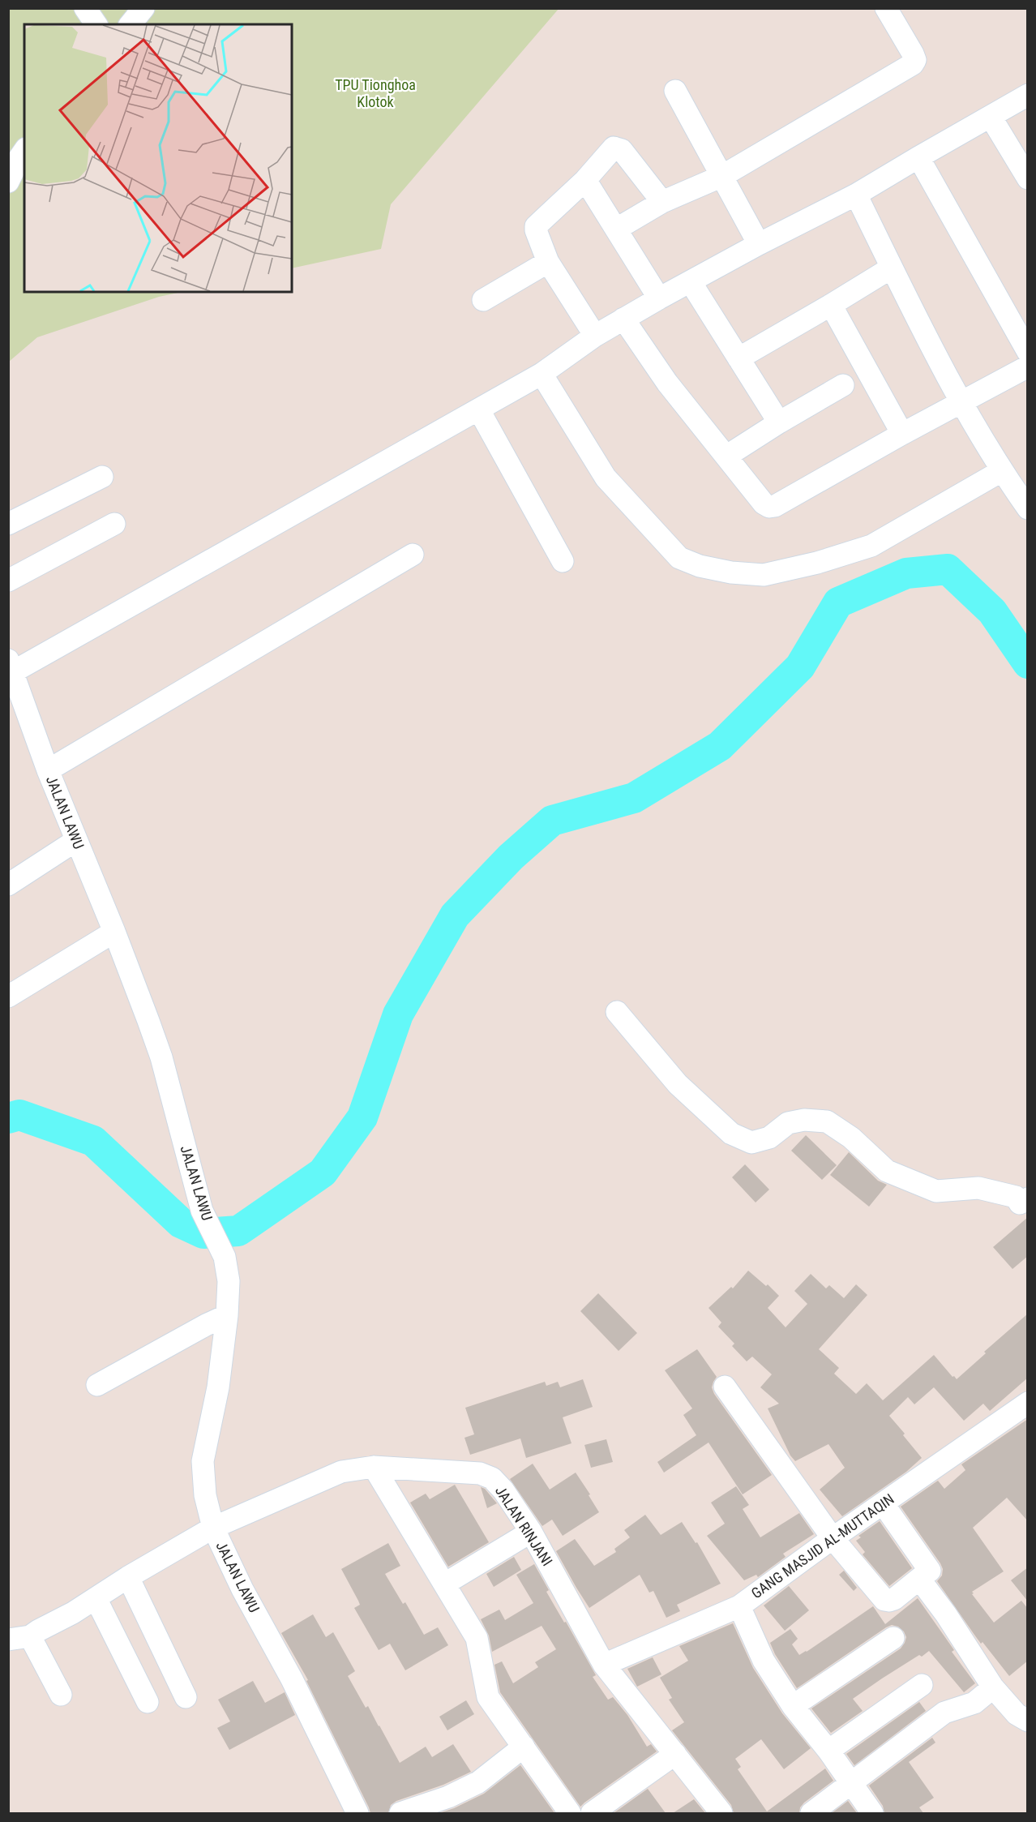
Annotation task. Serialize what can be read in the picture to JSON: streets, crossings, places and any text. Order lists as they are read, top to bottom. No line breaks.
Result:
{"streets":{"street":["JALAN LAWU","JALAN RINJANI","GANG MASJID AL-MUTTAQIN"]},"crossings":[["JALAN LAWU","JALAN RINJANI"],["JALAN RINJANI","GANG MASJID AL-MUTTAQIN"]],"parks":["TPU Tionghoa Klotok"]}
